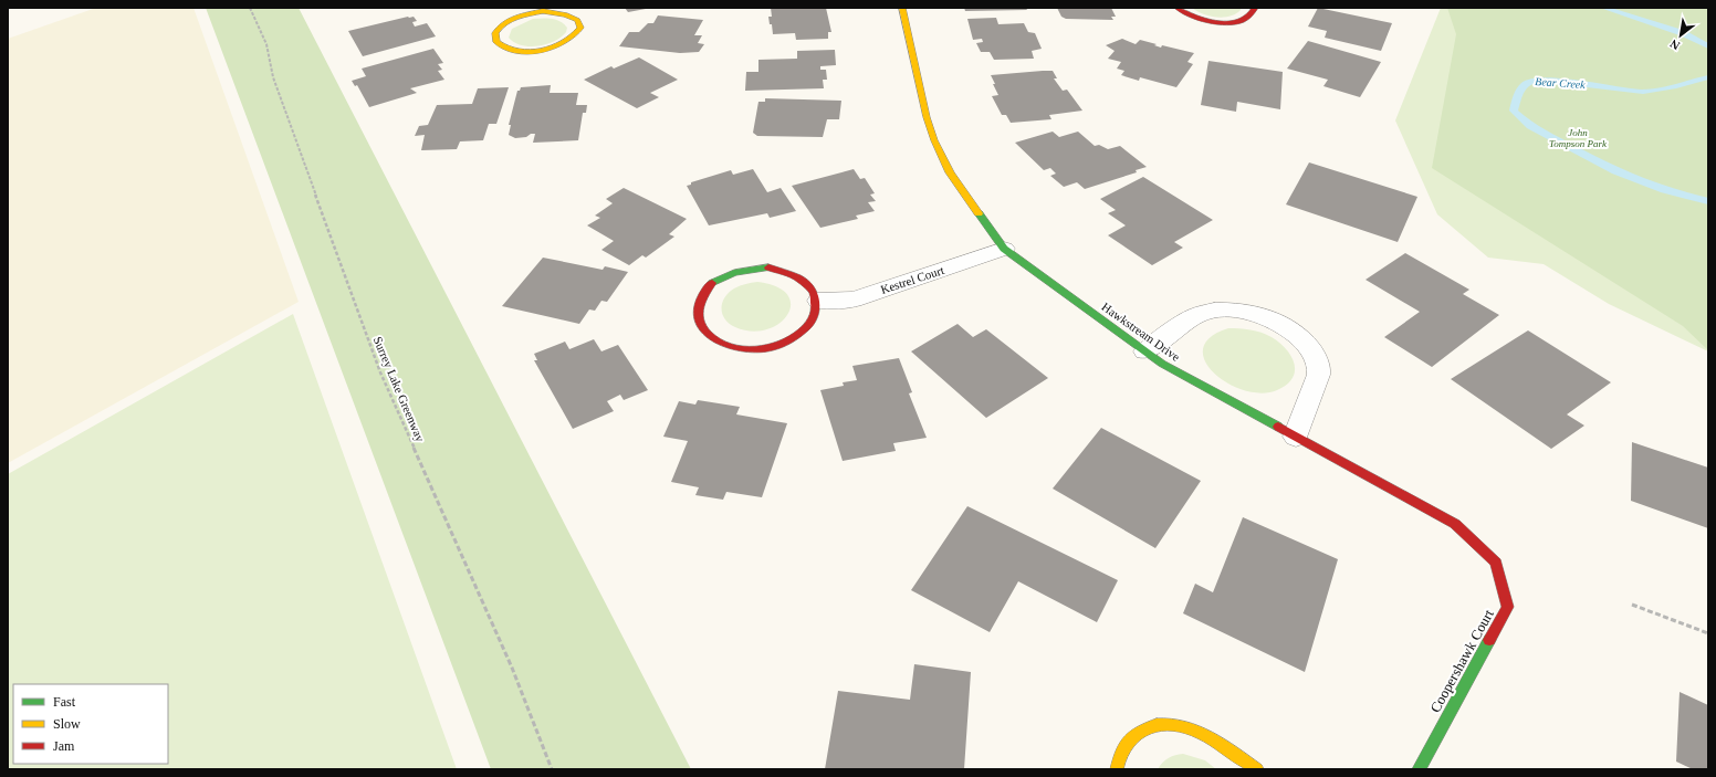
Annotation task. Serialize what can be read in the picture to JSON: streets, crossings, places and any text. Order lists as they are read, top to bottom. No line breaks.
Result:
{"streets":{"street":["Kestrel Court","Hawkstream Drive","Coopershawk Court"],"path":["Surrey Lake Greenway"]},"crossings":[["Kestrel Court","Hawkstream Drive"],["Hawkstream Drive","Coopershawk Court"]],"water":["Bear Creek"],"parks":["John Tompson Park"],"legend":["Fast","Slow","Jam"],"north":"bottom left"}
